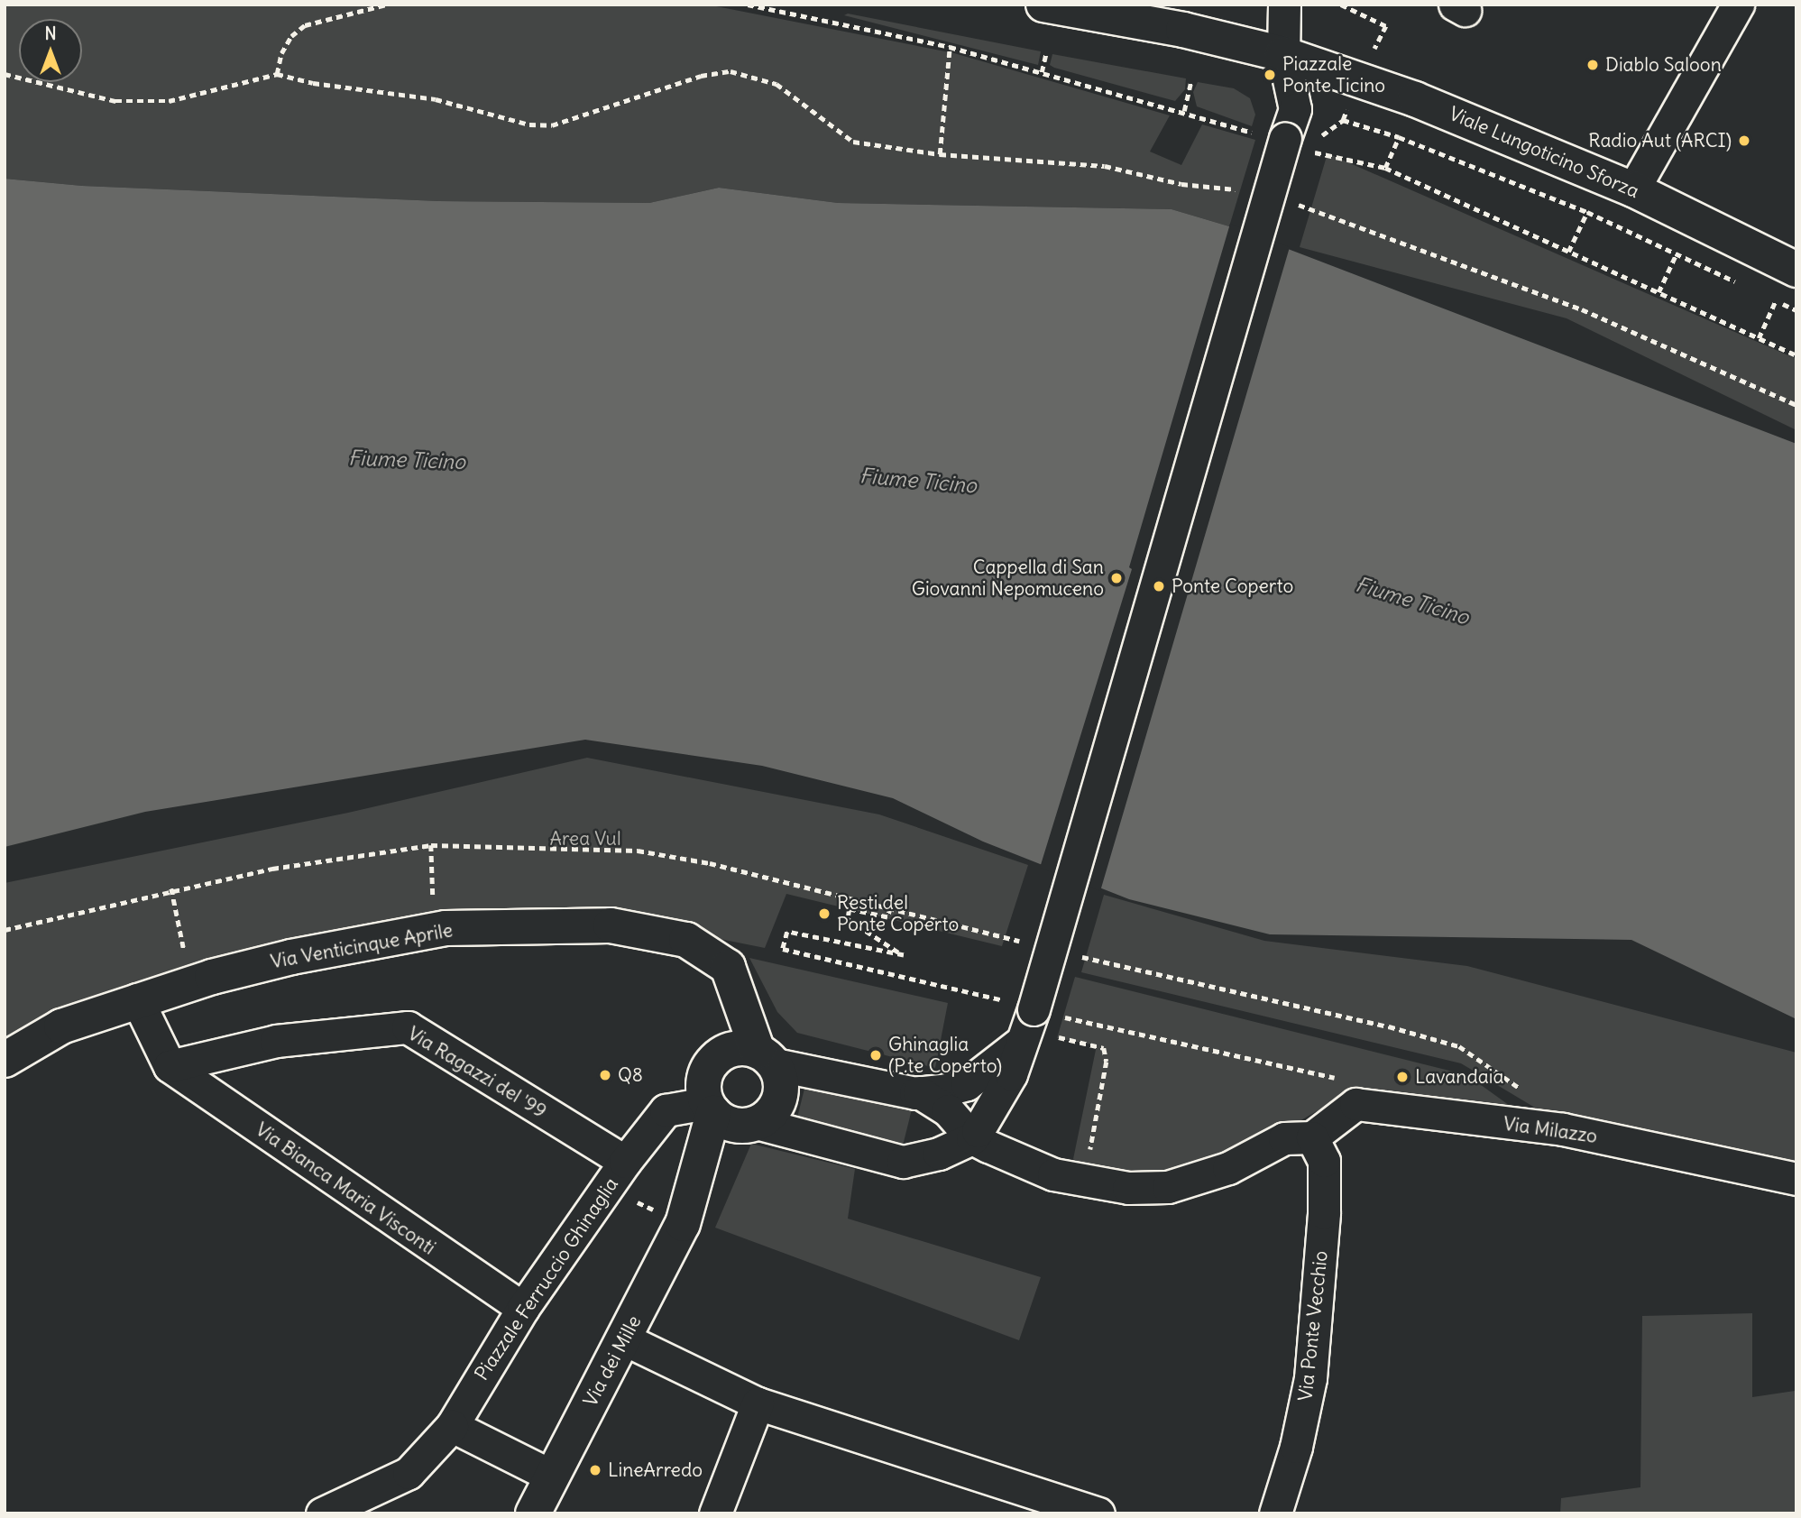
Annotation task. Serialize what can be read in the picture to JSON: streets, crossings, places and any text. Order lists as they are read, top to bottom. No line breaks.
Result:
{"streets":{"street":["Viale Lungoticino Sforza","Via Venticinque Aprile","Via Ragazzi del '99","Via Milazzo","Via Bianca Maria Visconti","Piazzale Ferruccio Ghinaglia","Via Ponte Vecchio","Via dei Mille"]},"crossings":[["Via Ragazzi del '99","Via Bianca Maria Visconti"],["Via Ragazzi del '99","Piazzale Ferruccio Ghinaglia"],["Via Milazzo","Via Ponte Vecchio"],["Via Bianca Maria Visconti","Piazzale Ferruccio Ghinaglia"],["Piazzale Ferruccio Ghinaglia","Via dei Mille"]],"water":["Fiume Ticino"],"parks":["Area Vul"],"places":["Diablo Saloon","Piazzale Ponte Ticino","Radio Aut (ARCI)","Cappella di San Giovanni Nepomuceno","Ponte Coperto","Resti del Ponte Coperto","Ghinaglia (P.te Coperto)","Q8","Lavandaia","LineArredo"],"north":"top"}
